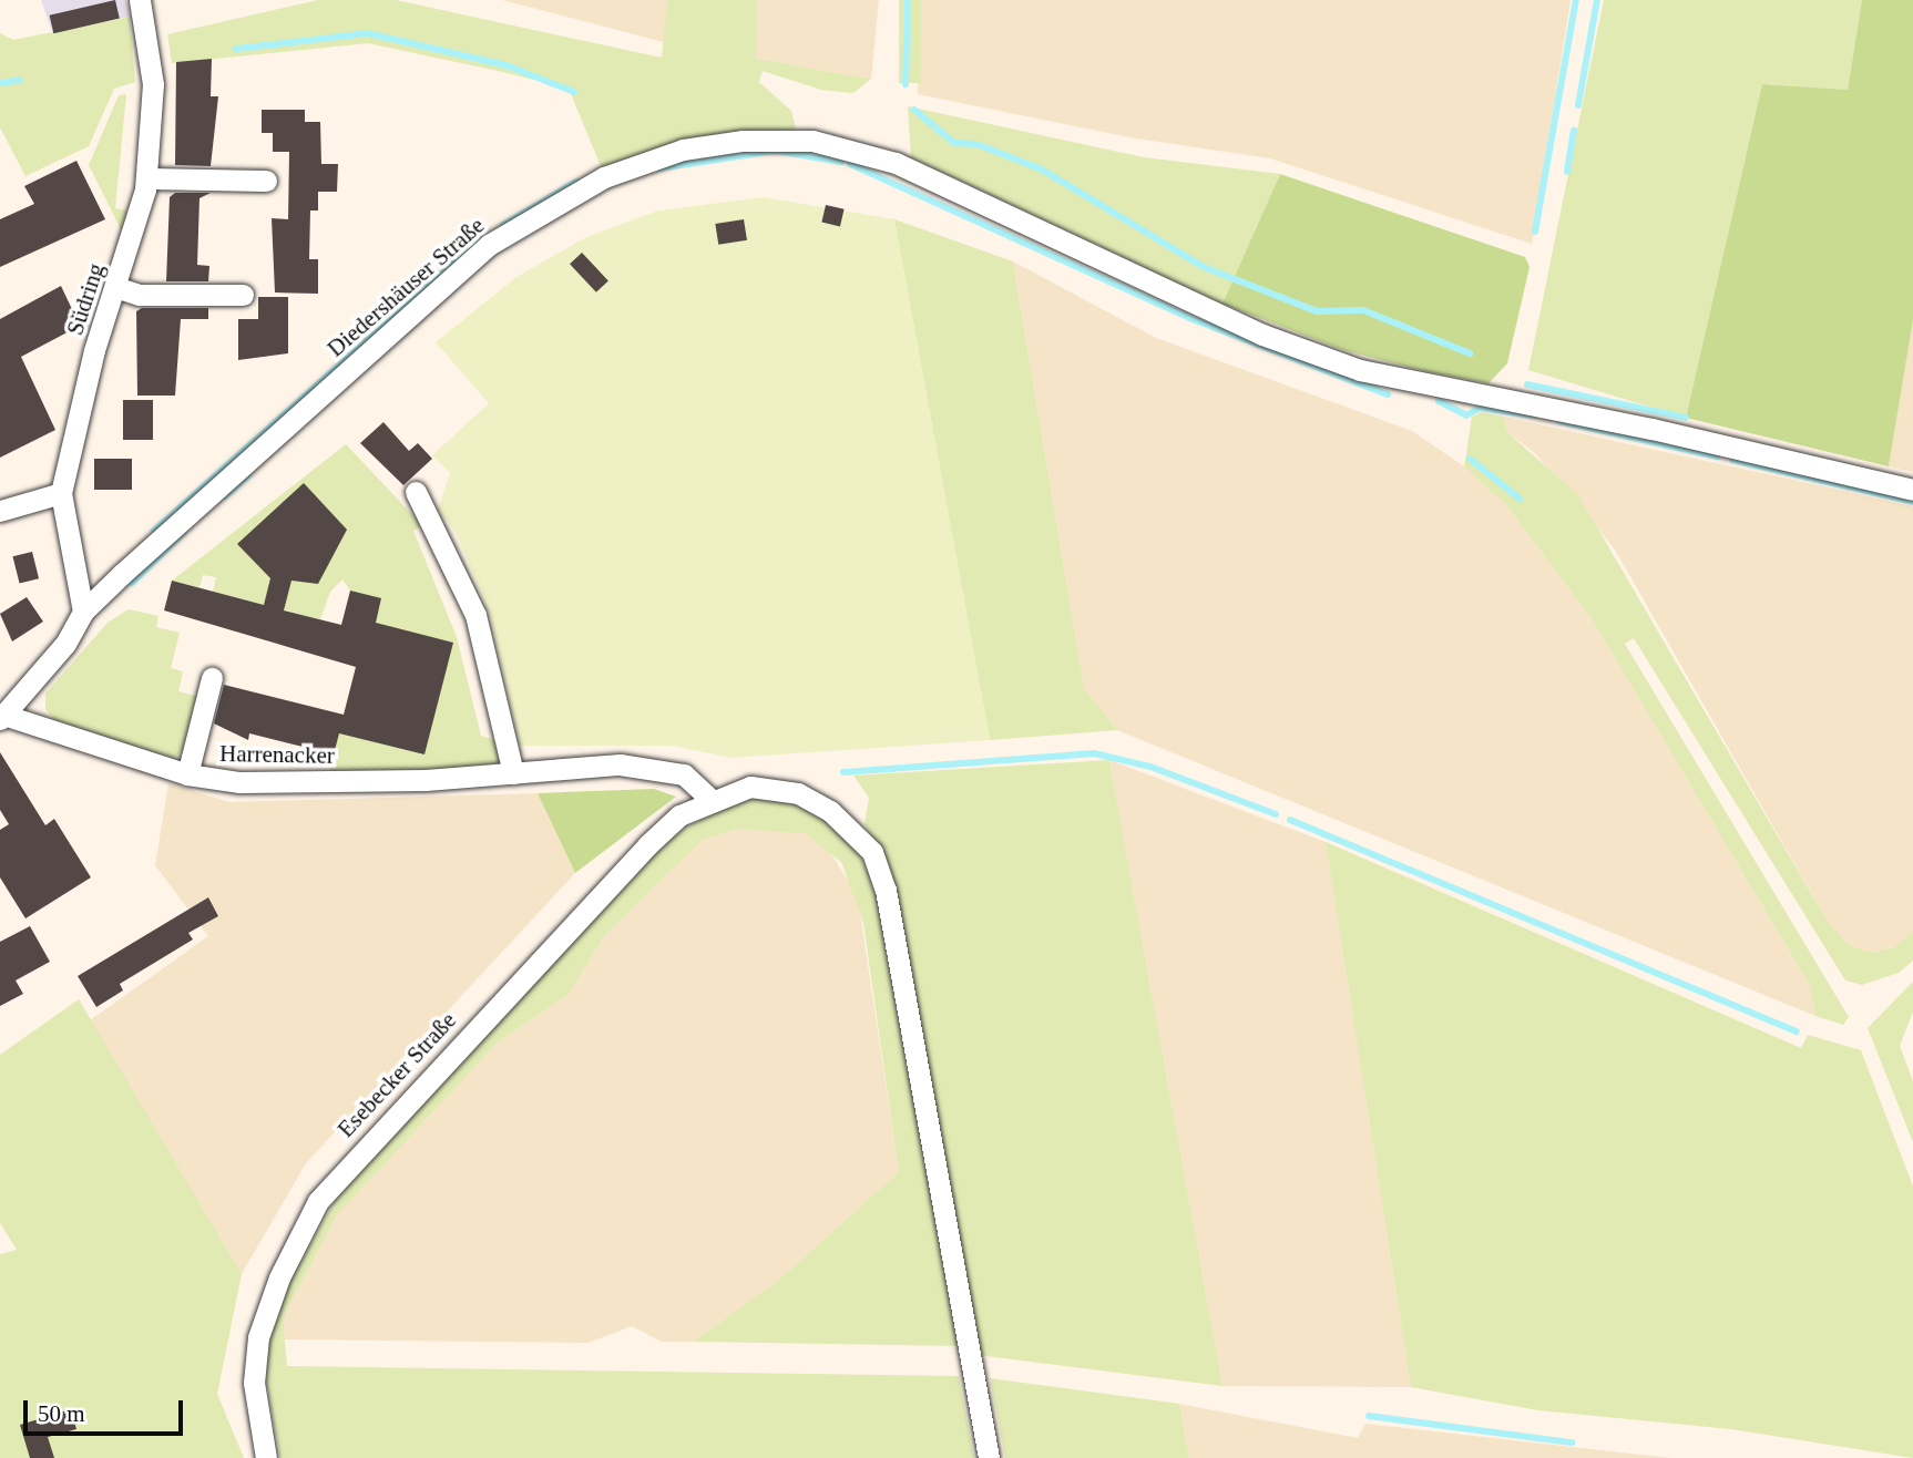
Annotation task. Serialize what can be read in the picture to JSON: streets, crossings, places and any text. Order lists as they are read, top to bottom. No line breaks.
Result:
{"streets":{"street":["Diedershäuser Straße","Südring","Harrenacker","Esebecker Straße"]},"crossings":[["Diedershäuser Straße","Südring"],["Diedershäuser Straße","Harrenacker"],["Harrenacker","Esebecker Straße"]],"scale_bar":"50 m"}
